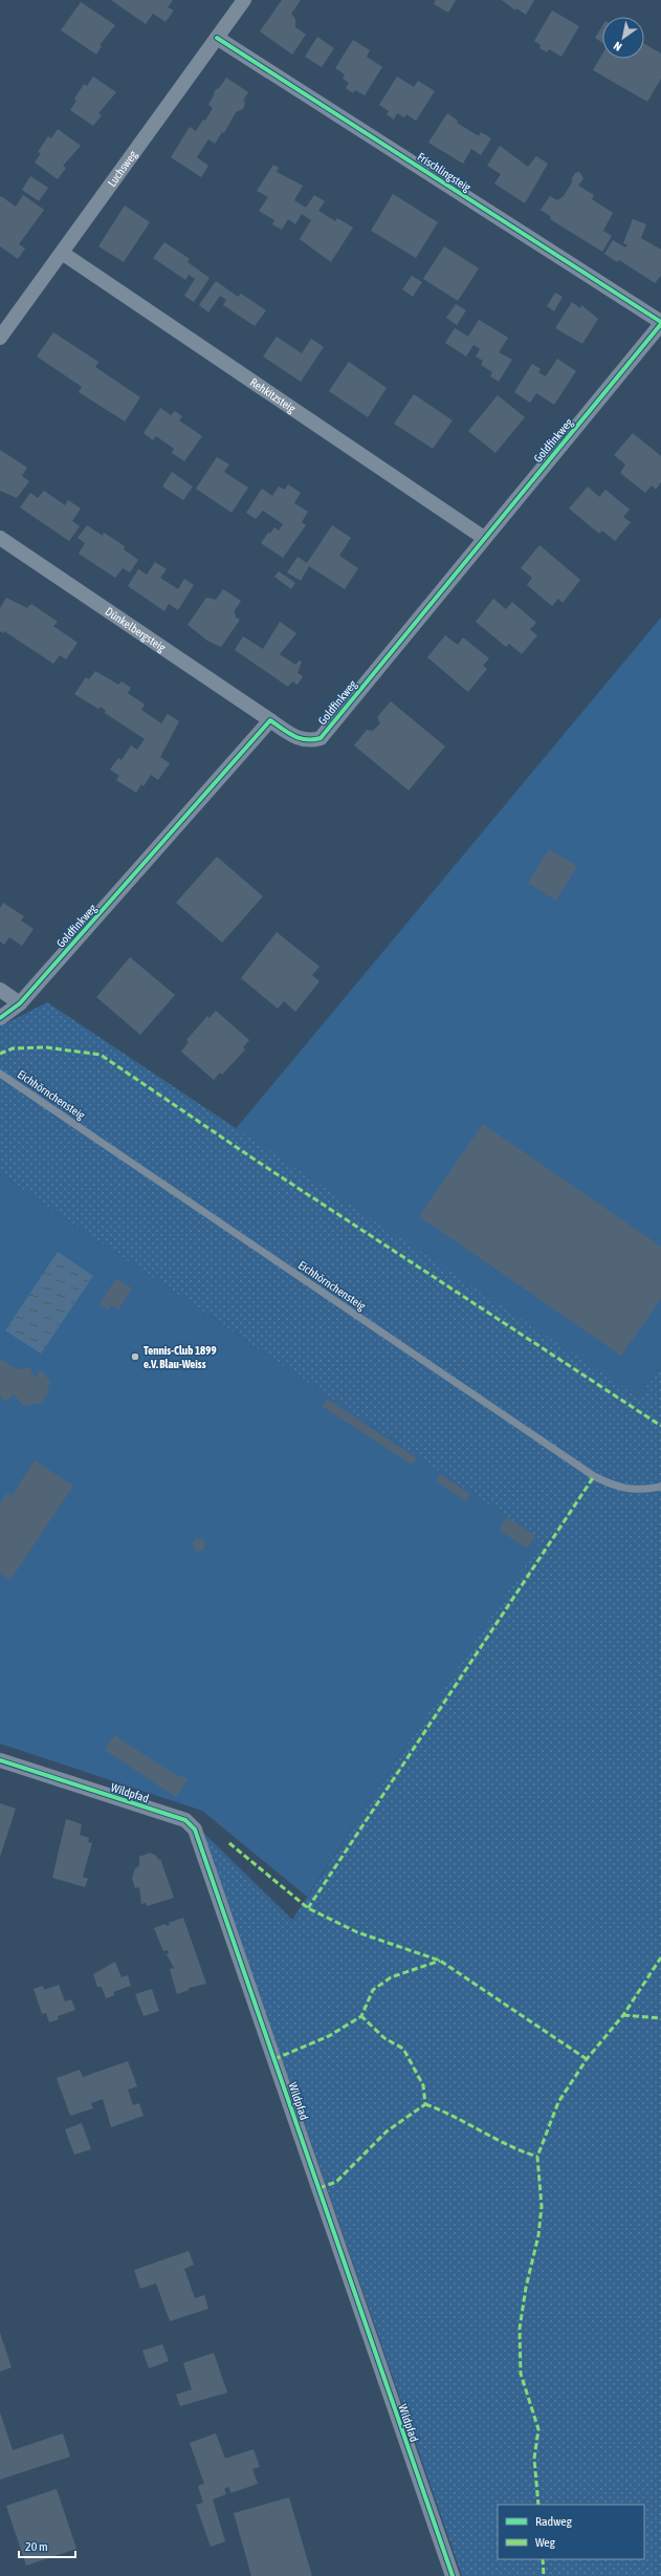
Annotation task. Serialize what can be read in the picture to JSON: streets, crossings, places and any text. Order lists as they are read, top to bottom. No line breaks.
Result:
{"streets":{"street":["Luchsweg","Frischlingsteig","Rehkitzsteig","Goldfinkweg","Dünkelbergsteig","Wildpfad"],"lane":["Eichhörnchensteig"]},"crossings":[["Luchsweg","Frischlingsteig"],["Luchsweg","Rehkitzsteig"],["Frischlingsteig","Goldfinkweg"],["Rehkitzsteig","Goldfinkweg"],["Goldfinkweg","Dünkelbergsteig"]],"places":["Tennis-Club 1899 e.V. Blau-Weiss"],"legend":["Radweg","Weg"],"scale_bar":"20 m","north":"bottom left"}
